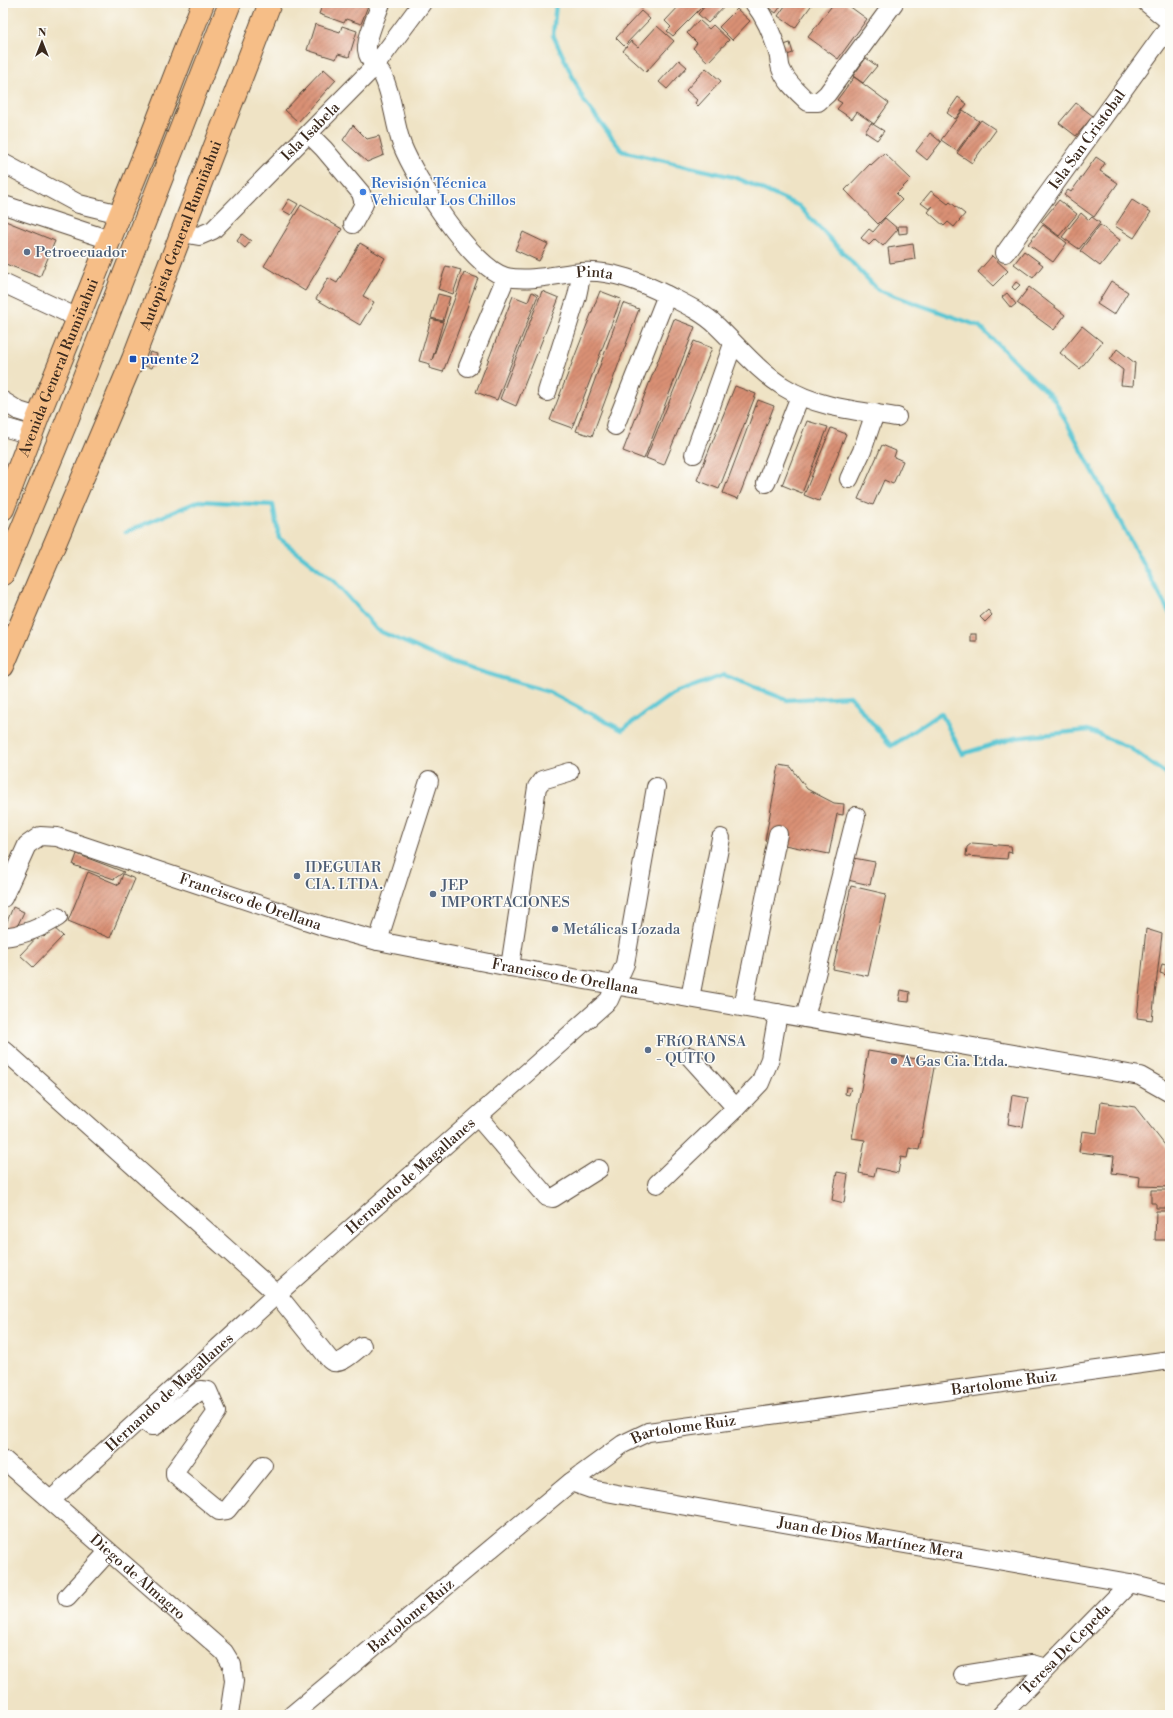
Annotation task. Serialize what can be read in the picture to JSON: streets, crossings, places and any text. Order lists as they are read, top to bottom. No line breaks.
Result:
{"streets":{"main road":["Autopista General Rumiñahui","Avenida General Rumiñahui"],"street":["Isla Isabela","Isla San Cristobal","Pinta","Francisco de Orellana","Hernando de Magallanes","Bartolome Ruiz","Juan de Dios Martínez Mera","Diego de Almagro","Teresa De Cepeda"]},"crossings":[["Isla Isabela","Autopista General Rumiñahui"],["Isla Isabela","Pinta"],["Francisco de Orellana","Hernando de Magallanes"],["Hernando de Magallanes","Diego de Almagro"],["Bartolome Ruiz","Juan de Dios Martínez Mera"],["Juan de Dios Martínez Mera","Teresa De Cepeda"]],"places":{"other":["Revisión Técnica Vehicular Los Chillos","Petroecuador","IDEGUIAR CIA. LTDA.","JEP IMPORTACIONES","Metálicas Lozada","FRíO RANSA - QUITO","A Gas Cia. Ltda."],"transit":["puente 2"]},"north":"top"}
